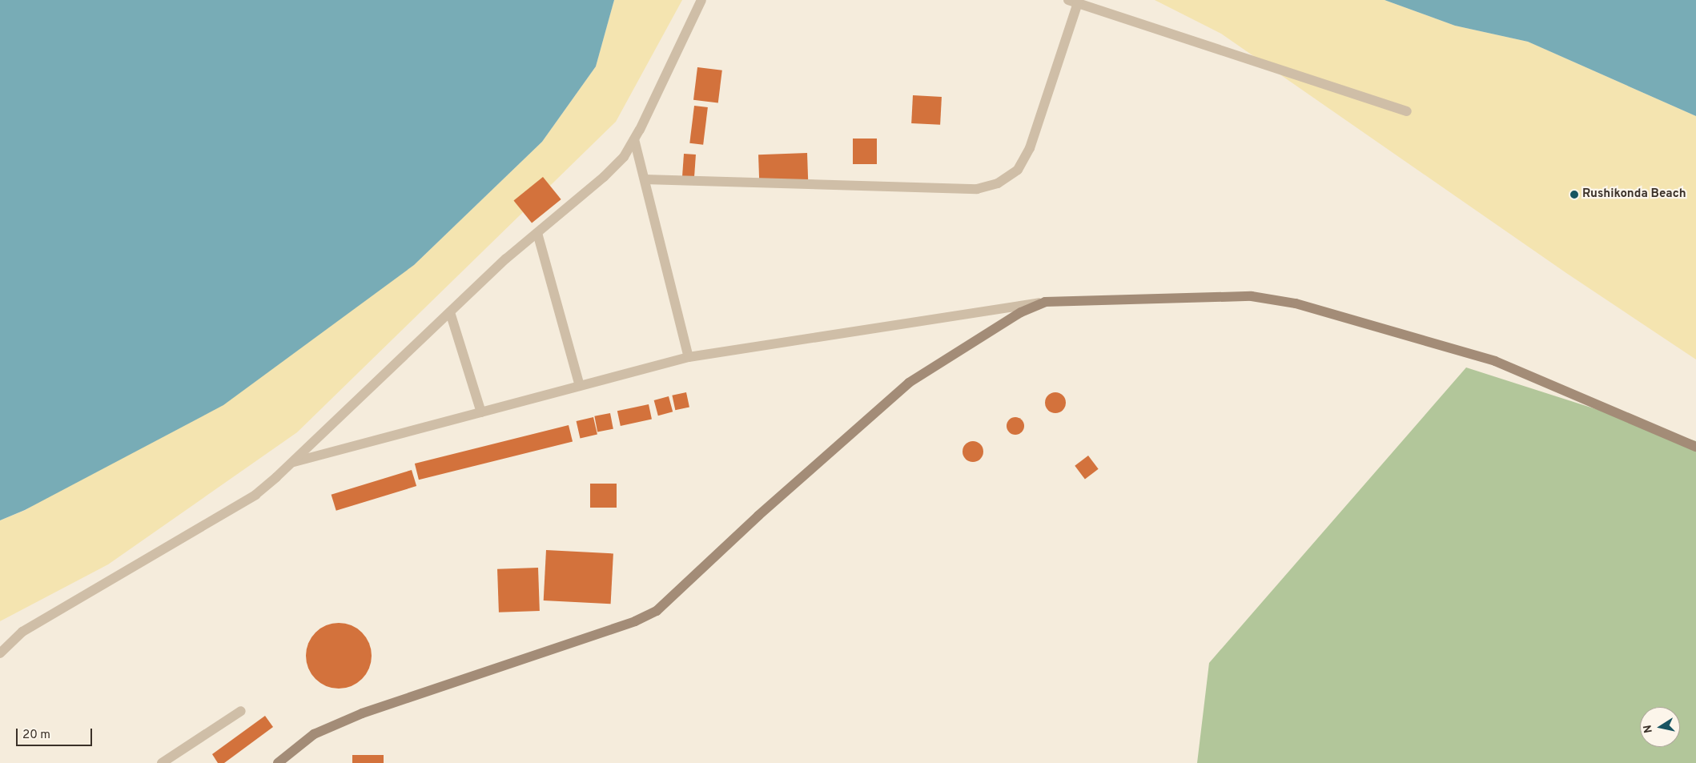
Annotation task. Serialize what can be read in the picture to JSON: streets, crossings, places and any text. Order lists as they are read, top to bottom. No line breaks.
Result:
{"places":["Rushikonda Beach"],"scale_bar":"20 m","north":"left"}
